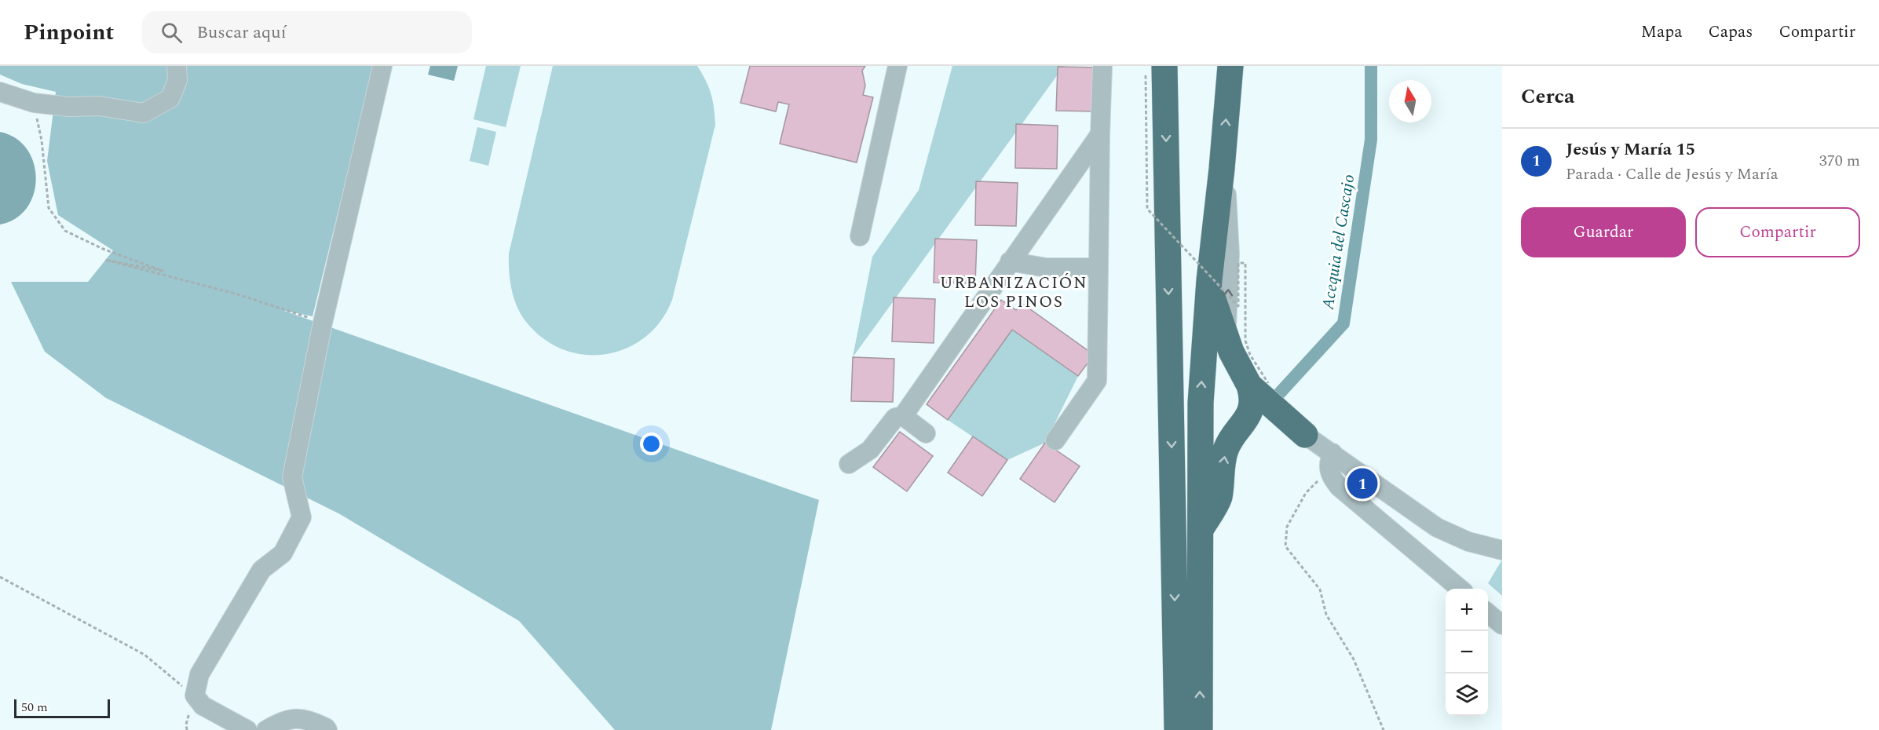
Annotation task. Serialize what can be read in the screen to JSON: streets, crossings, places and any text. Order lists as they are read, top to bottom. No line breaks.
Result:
{"districts":["URBANIZACIÓN LOS PINOS"],"water":["Acequia del Cascajo"],"scale_bar":"50 m","north":"top","page":{"header":"Pinpoint","search":"Buscar aquí","nav":["Mapa","Capas","Compartir"],"heading":"Cerca","list":[{"mark":"1","name":"Jesús y María 15","note":"Parada · Calle de Jesús y María","value":"370 m"}],"buttons":["Guardar","Compartir"],"pins":"1","map_buttons":["+","−"],"scale":"50 m"}}
